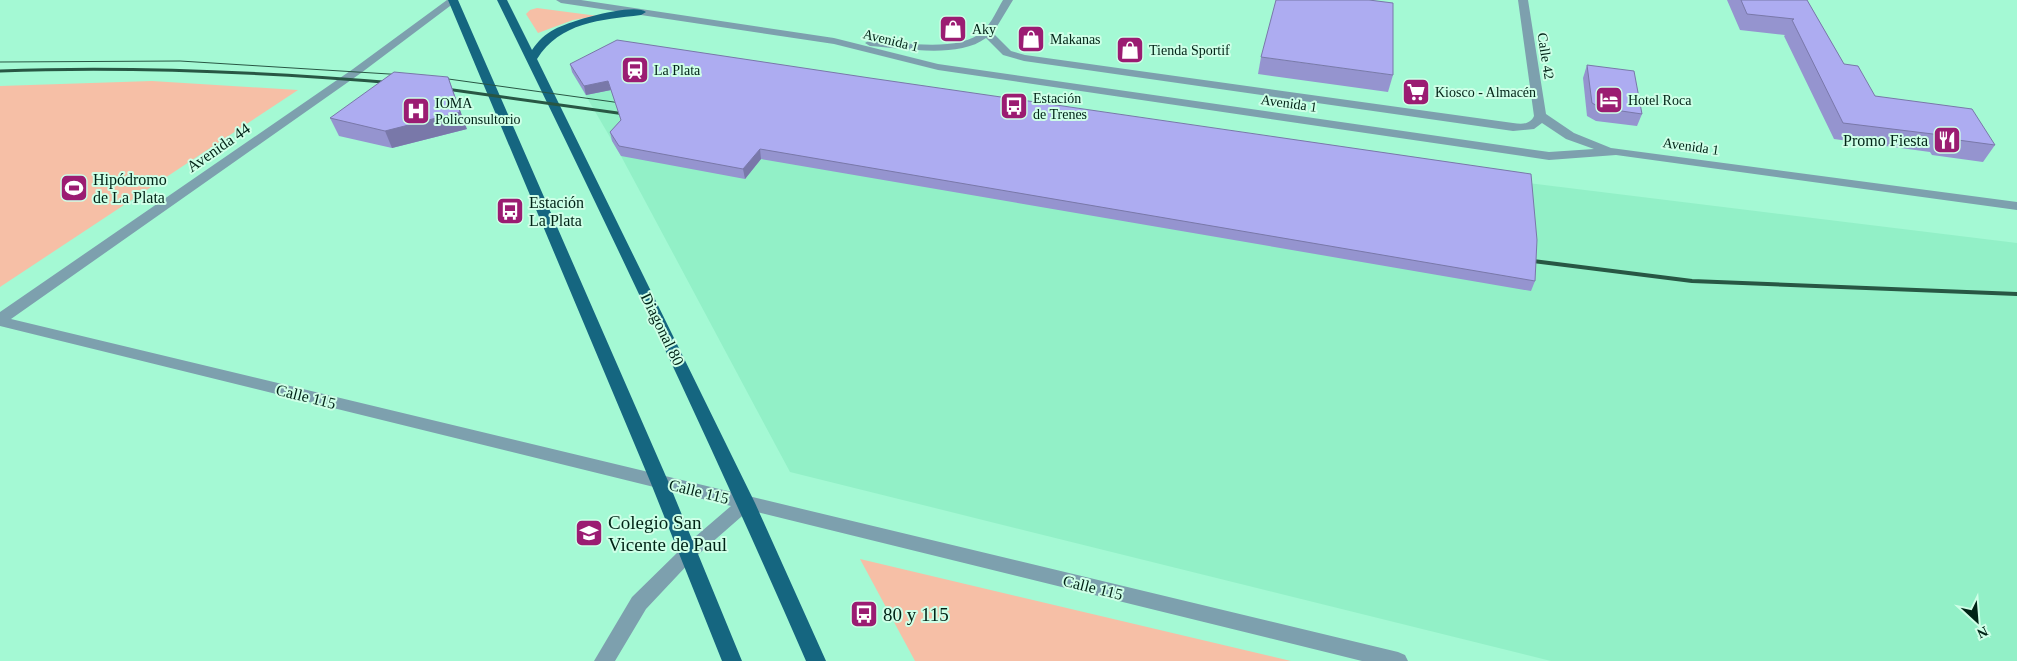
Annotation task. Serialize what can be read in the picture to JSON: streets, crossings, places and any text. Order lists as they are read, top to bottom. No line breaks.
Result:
{"streets":{"main road":["Diagonal 80"],"street":["Avenida 1","Calle 42","Avenida 44","Calle 115"]},"crossings":[["Avenida 1","Calle 42"],["Avenida 44","Calle 115"],["Diagonal 80","Calle 115"]],"places":{"shop":["Aky","Makanas","Tienda Sportif"],"station":["La Plata"],"supermarket":["Kiosco - Almacén"],"hotel":["Hotel Roca"],"bus stop":["Estación de Trenes","Estación La Plata","80 y 115"],"hospital":["IOMA Policonsultorio"],"restaurant":["Promo Fiesta"],"sports":["Hipódromo de La Plata"],"school or university":["Colegio San Vicente de Paul"]},"north":"bottom right"}
